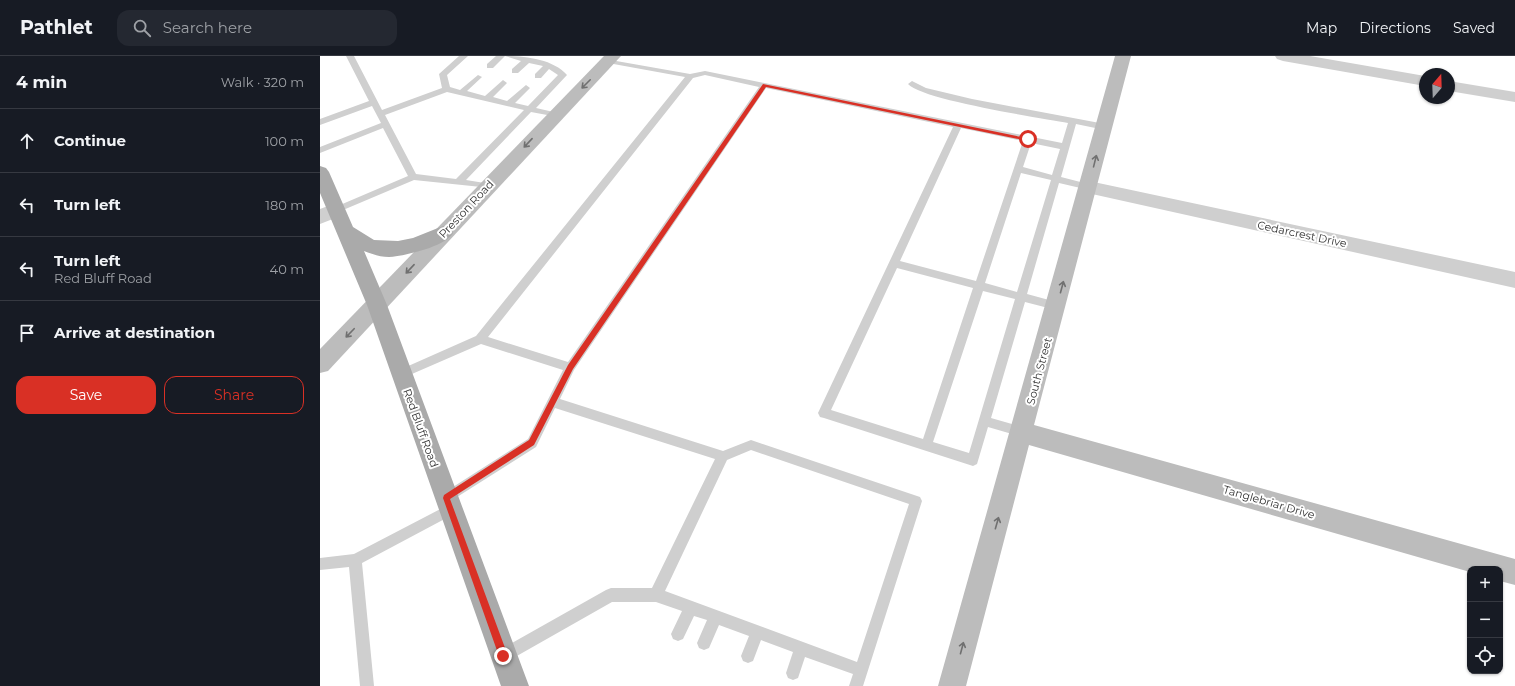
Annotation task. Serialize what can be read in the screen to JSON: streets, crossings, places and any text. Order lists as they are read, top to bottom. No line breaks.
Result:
{"streets":{"main road":["Preston Road","South Street","Red Bluff Road","Tanglebriar Drive"],"street":["Cedarcrest Drive"]},"crossings":[["Preston Road","Red Bluff Road"],["Cedarcrest Drive","South Street"],["South Street","Tanglebriar Drive"]],"one_way":["Preston Road","South Street"],"north":"top","page":{"header":"Pathlet","search":"Search here","nav":["Map","Directions","Saved"],"heading":["4 min","Walk · 320 m"],"list":[["Continue","100 m"],["Turn left","180 m"],["Turn left","Red Bluff Road","40 m"],"Arrive at destination"],"buttons":["Save","Share"],"map_buttons":["+","−"]}}
